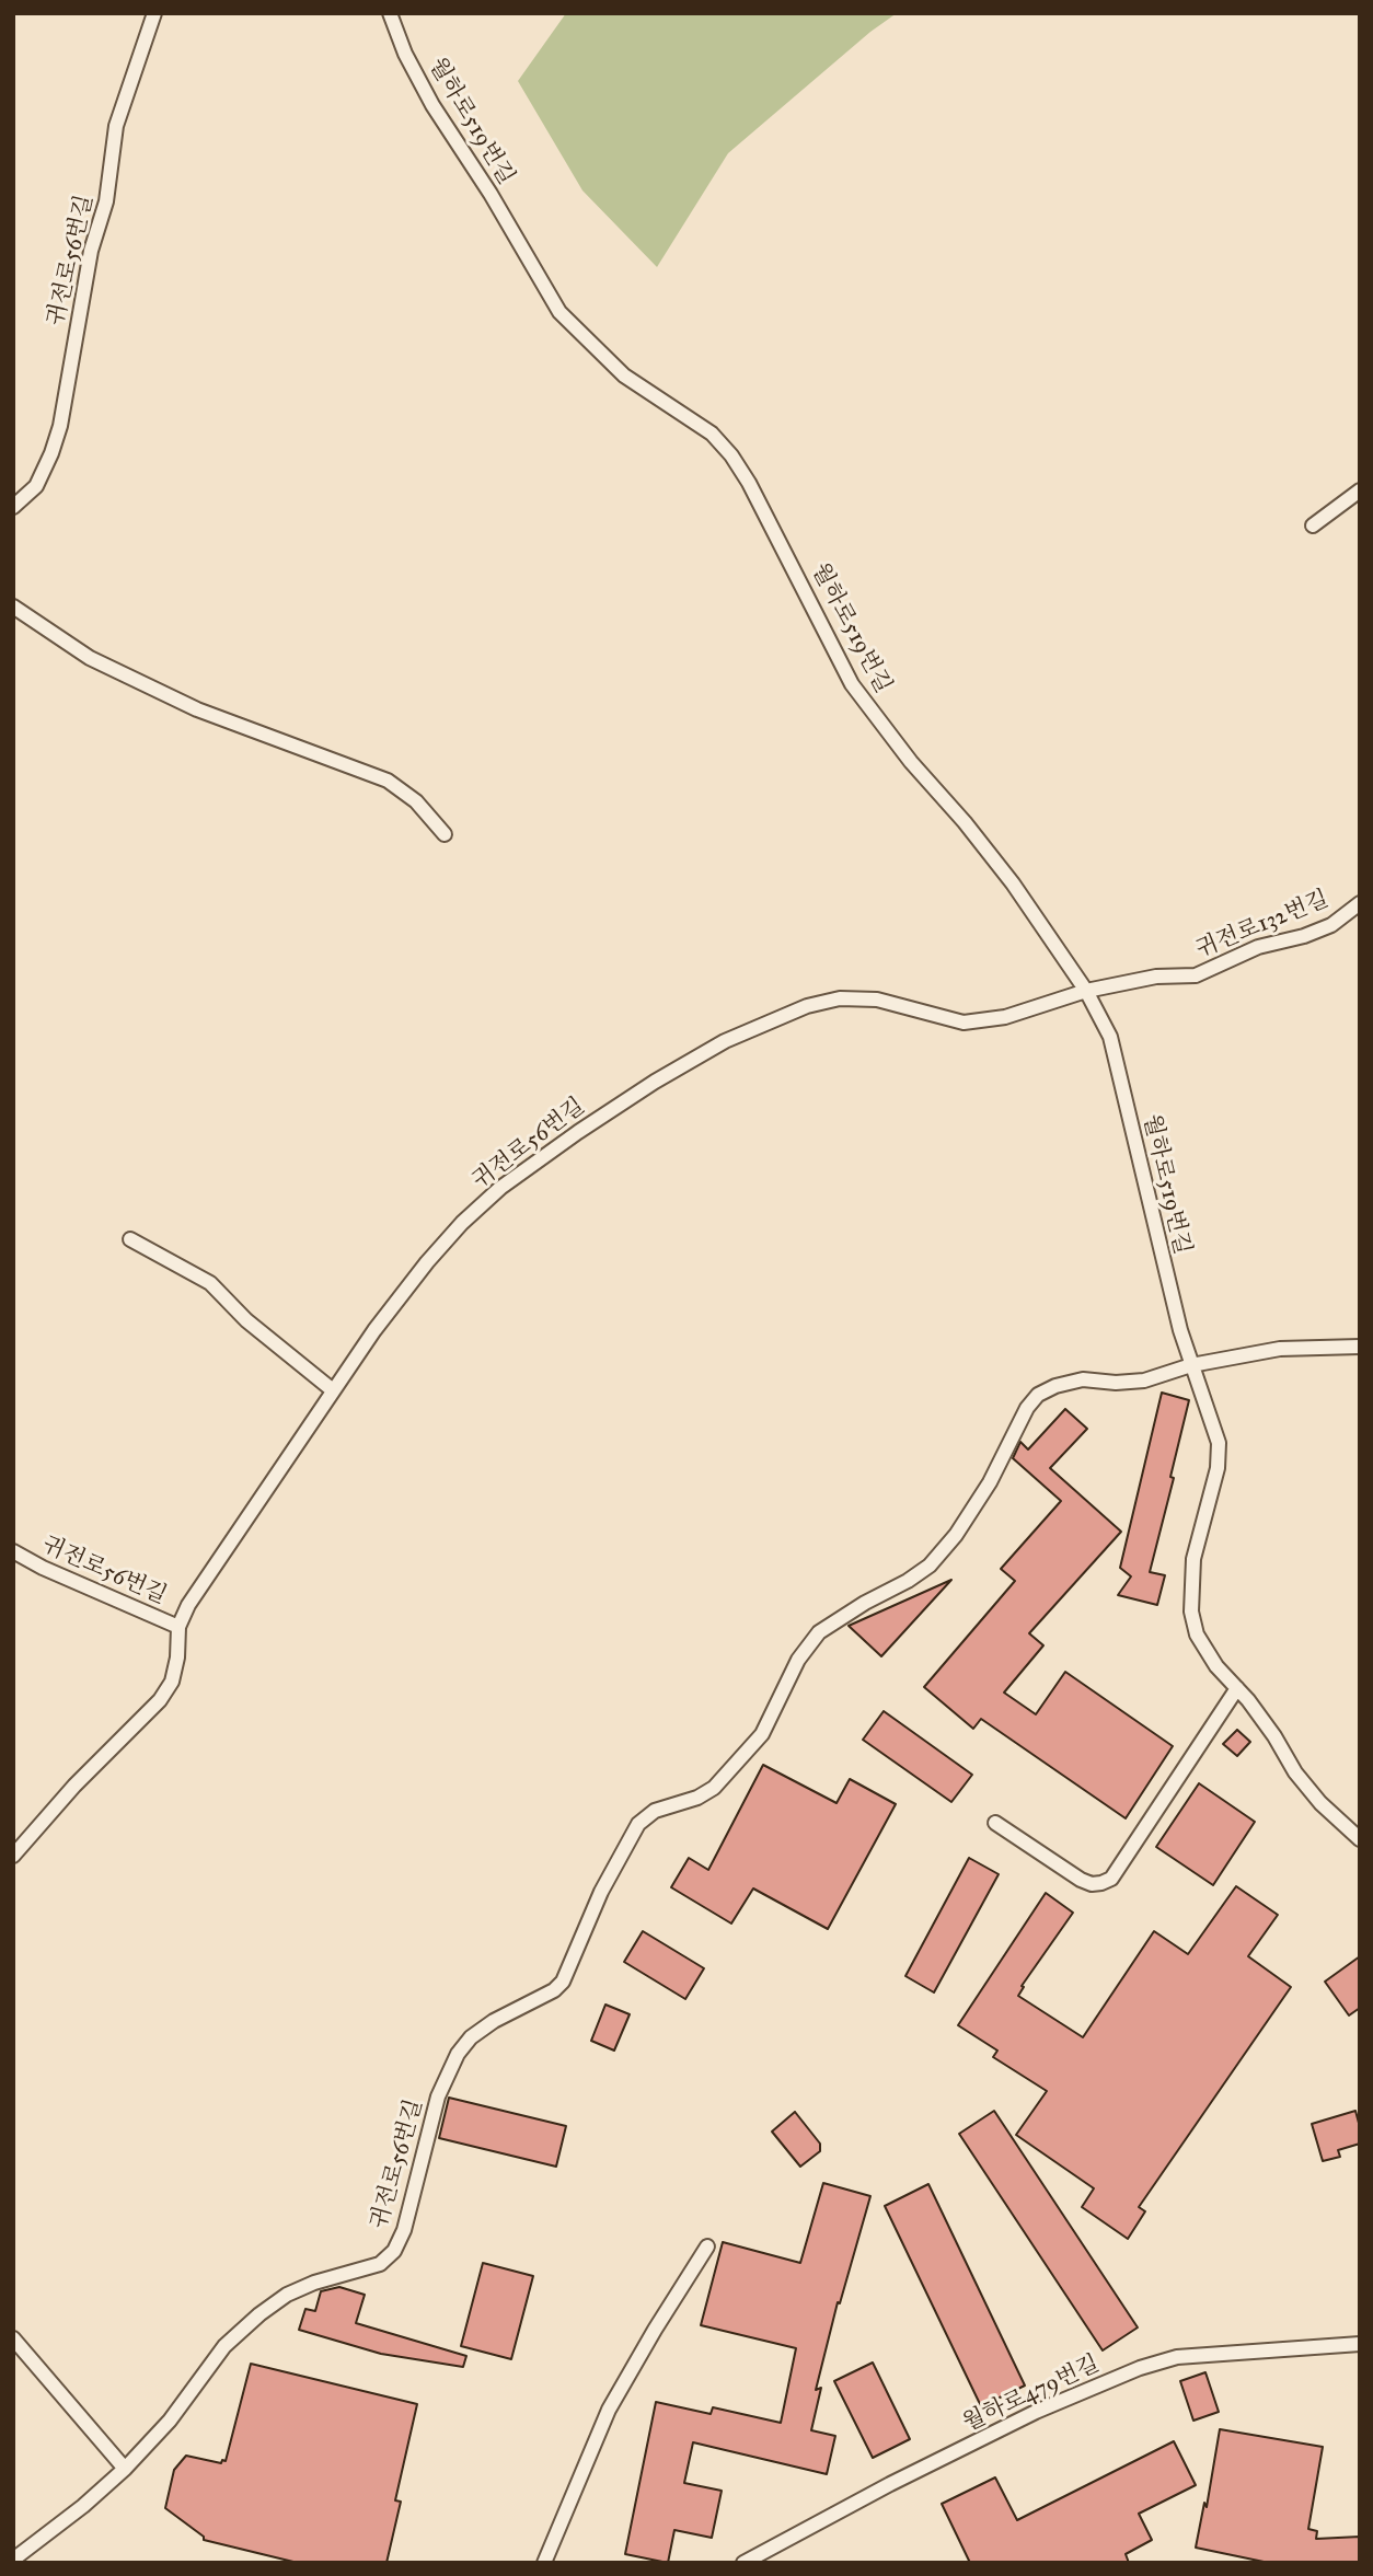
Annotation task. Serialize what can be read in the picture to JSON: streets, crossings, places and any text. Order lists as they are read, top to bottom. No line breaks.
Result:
{"streets":{"lane":["월하로519번길","귀전로56번길","귀전로132번길","월하로479번길"]},"crossings":[["월하로519번길","귀전로56번길"],["월하로519번길","귀전로132번길"],["귀전로56번길","귀전로132번길"]]}
